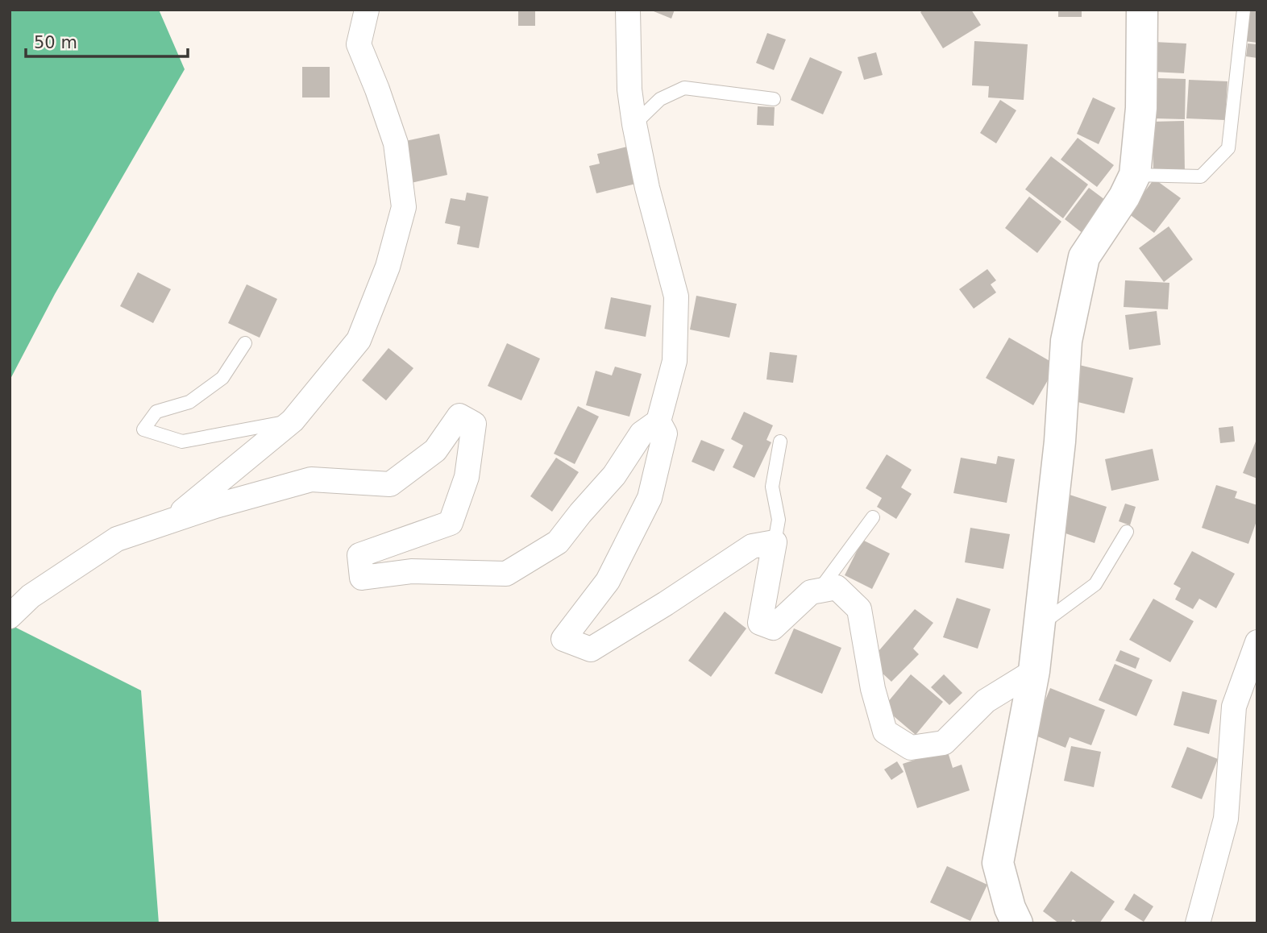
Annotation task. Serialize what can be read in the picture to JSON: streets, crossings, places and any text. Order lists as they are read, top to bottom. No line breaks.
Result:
{"scale_bar":"50 m"}
